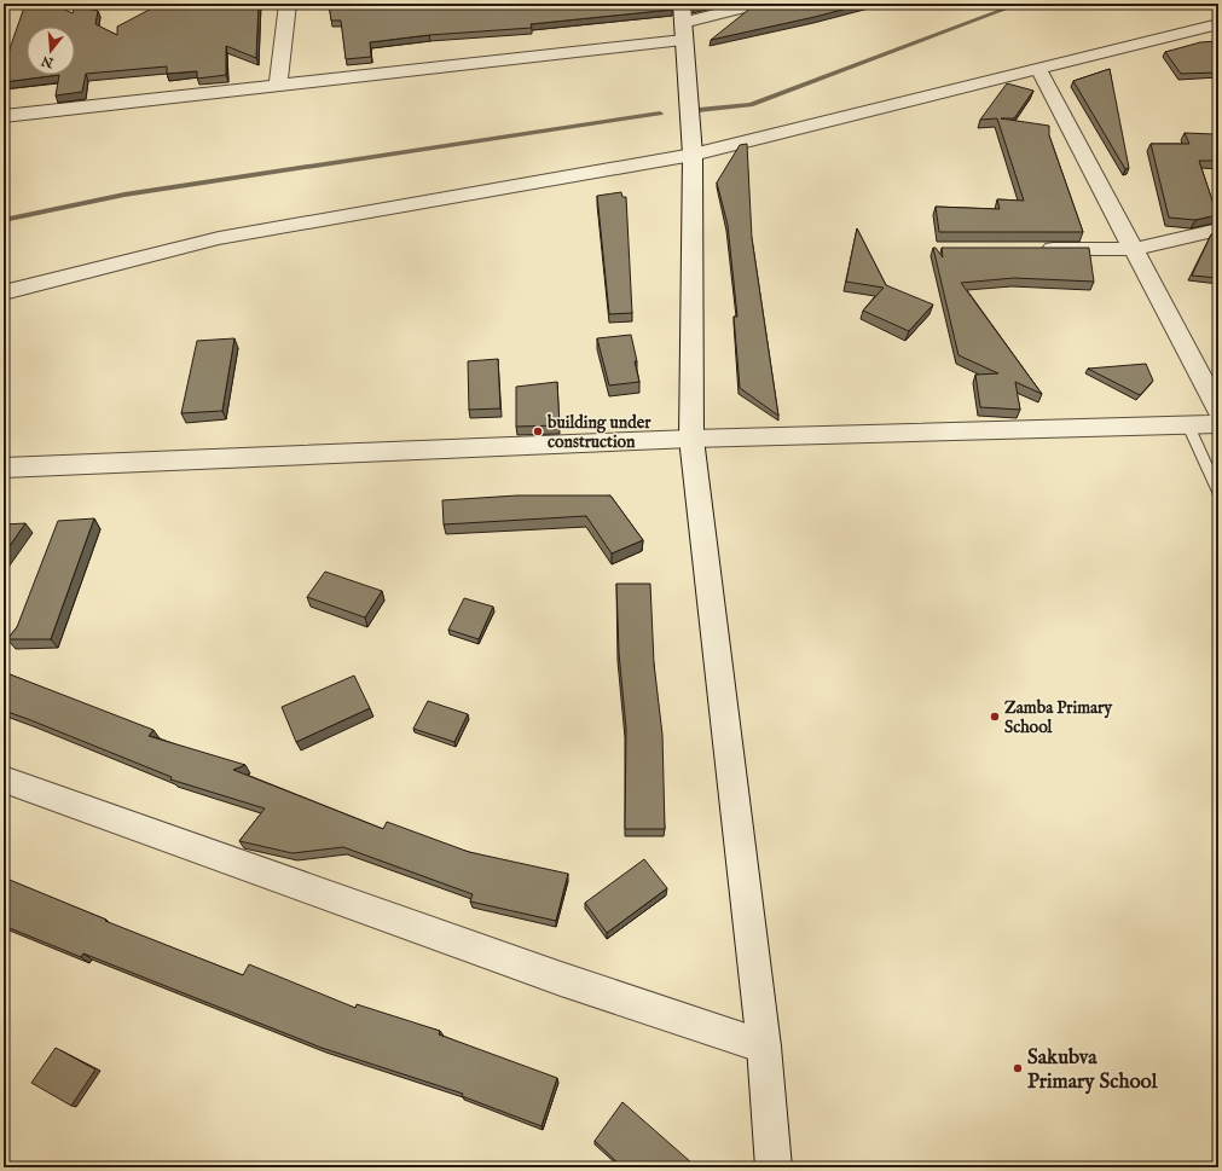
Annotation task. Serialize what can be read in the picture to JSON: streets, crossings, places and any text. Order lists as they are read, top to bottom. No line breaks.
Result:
{"places":["building under construction","Zamba Primary School","Sakubva Primary School"],"north":"bottom"}
